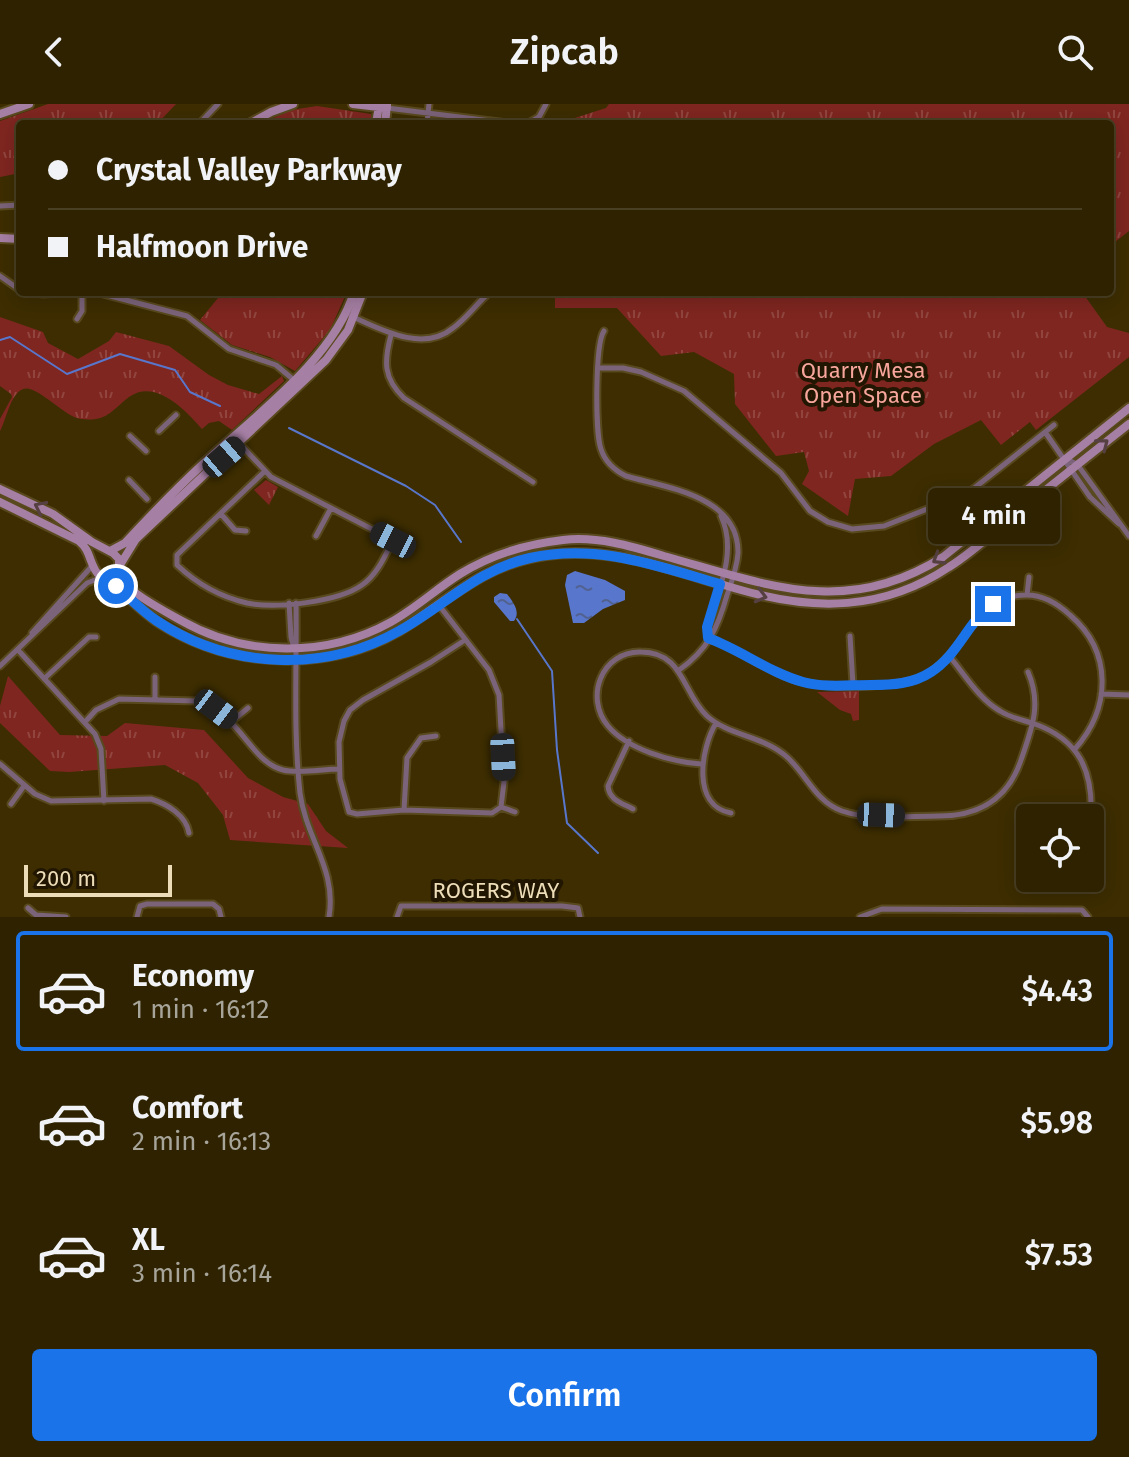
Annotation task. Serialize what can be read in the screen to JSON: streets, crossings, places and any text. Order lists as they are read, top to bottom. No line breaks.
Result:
{"streets":{"street":["ROGERS WAY"]},"parks":["Quarry Mesa Open Space"],"scale_bar":"200 m","page":{"header":"Zipcab","banner":["Crystal Valley Parkway","Halfmoon Drive"],"bubble":"4 min","scale":"200 m","list":[{"name":"Economy","note":"1 min · 16:12","value":"$4.43"},{"name":"Comfort","note":"2 min · 16:13","value":"$5.98"},{"name":"XL","note":"3 min · 16:14","value":"$7.53"}],"buttons":"Confirm"}}
